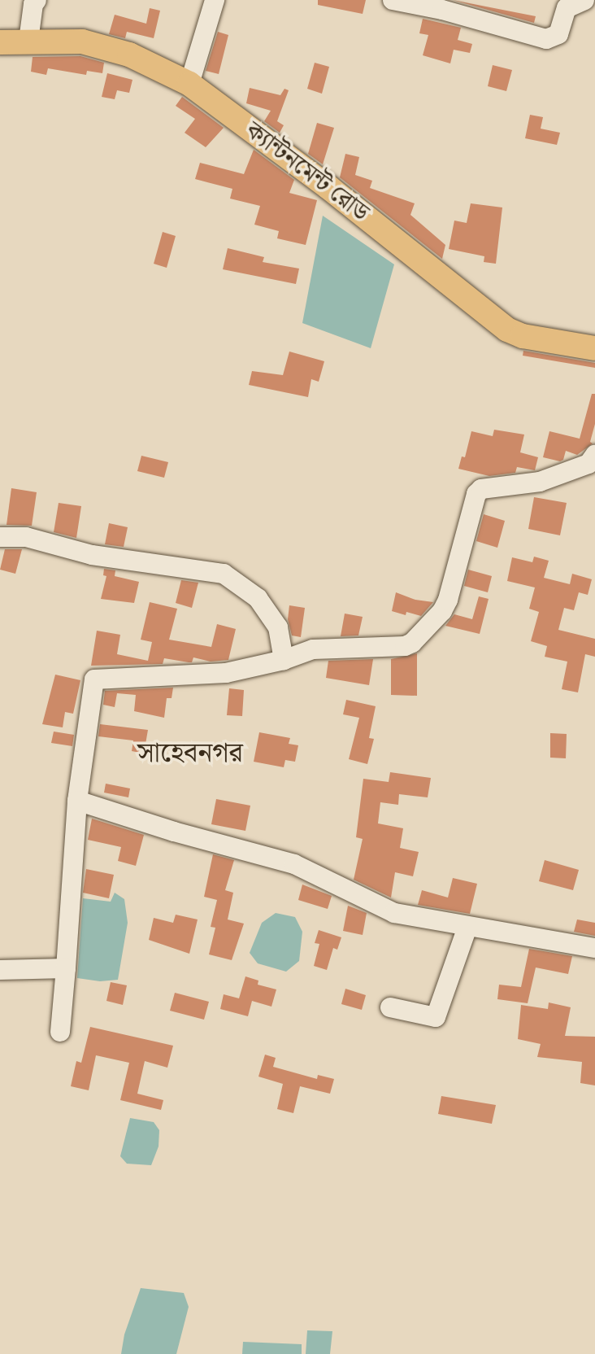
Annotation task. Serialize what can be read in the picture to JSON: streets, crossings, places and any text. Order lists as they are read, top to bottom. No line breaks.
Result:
{"streets":{"main road":["ক্যান্টনমেন্ট রোড"]},"districts":["সাহেবনগর"]}
